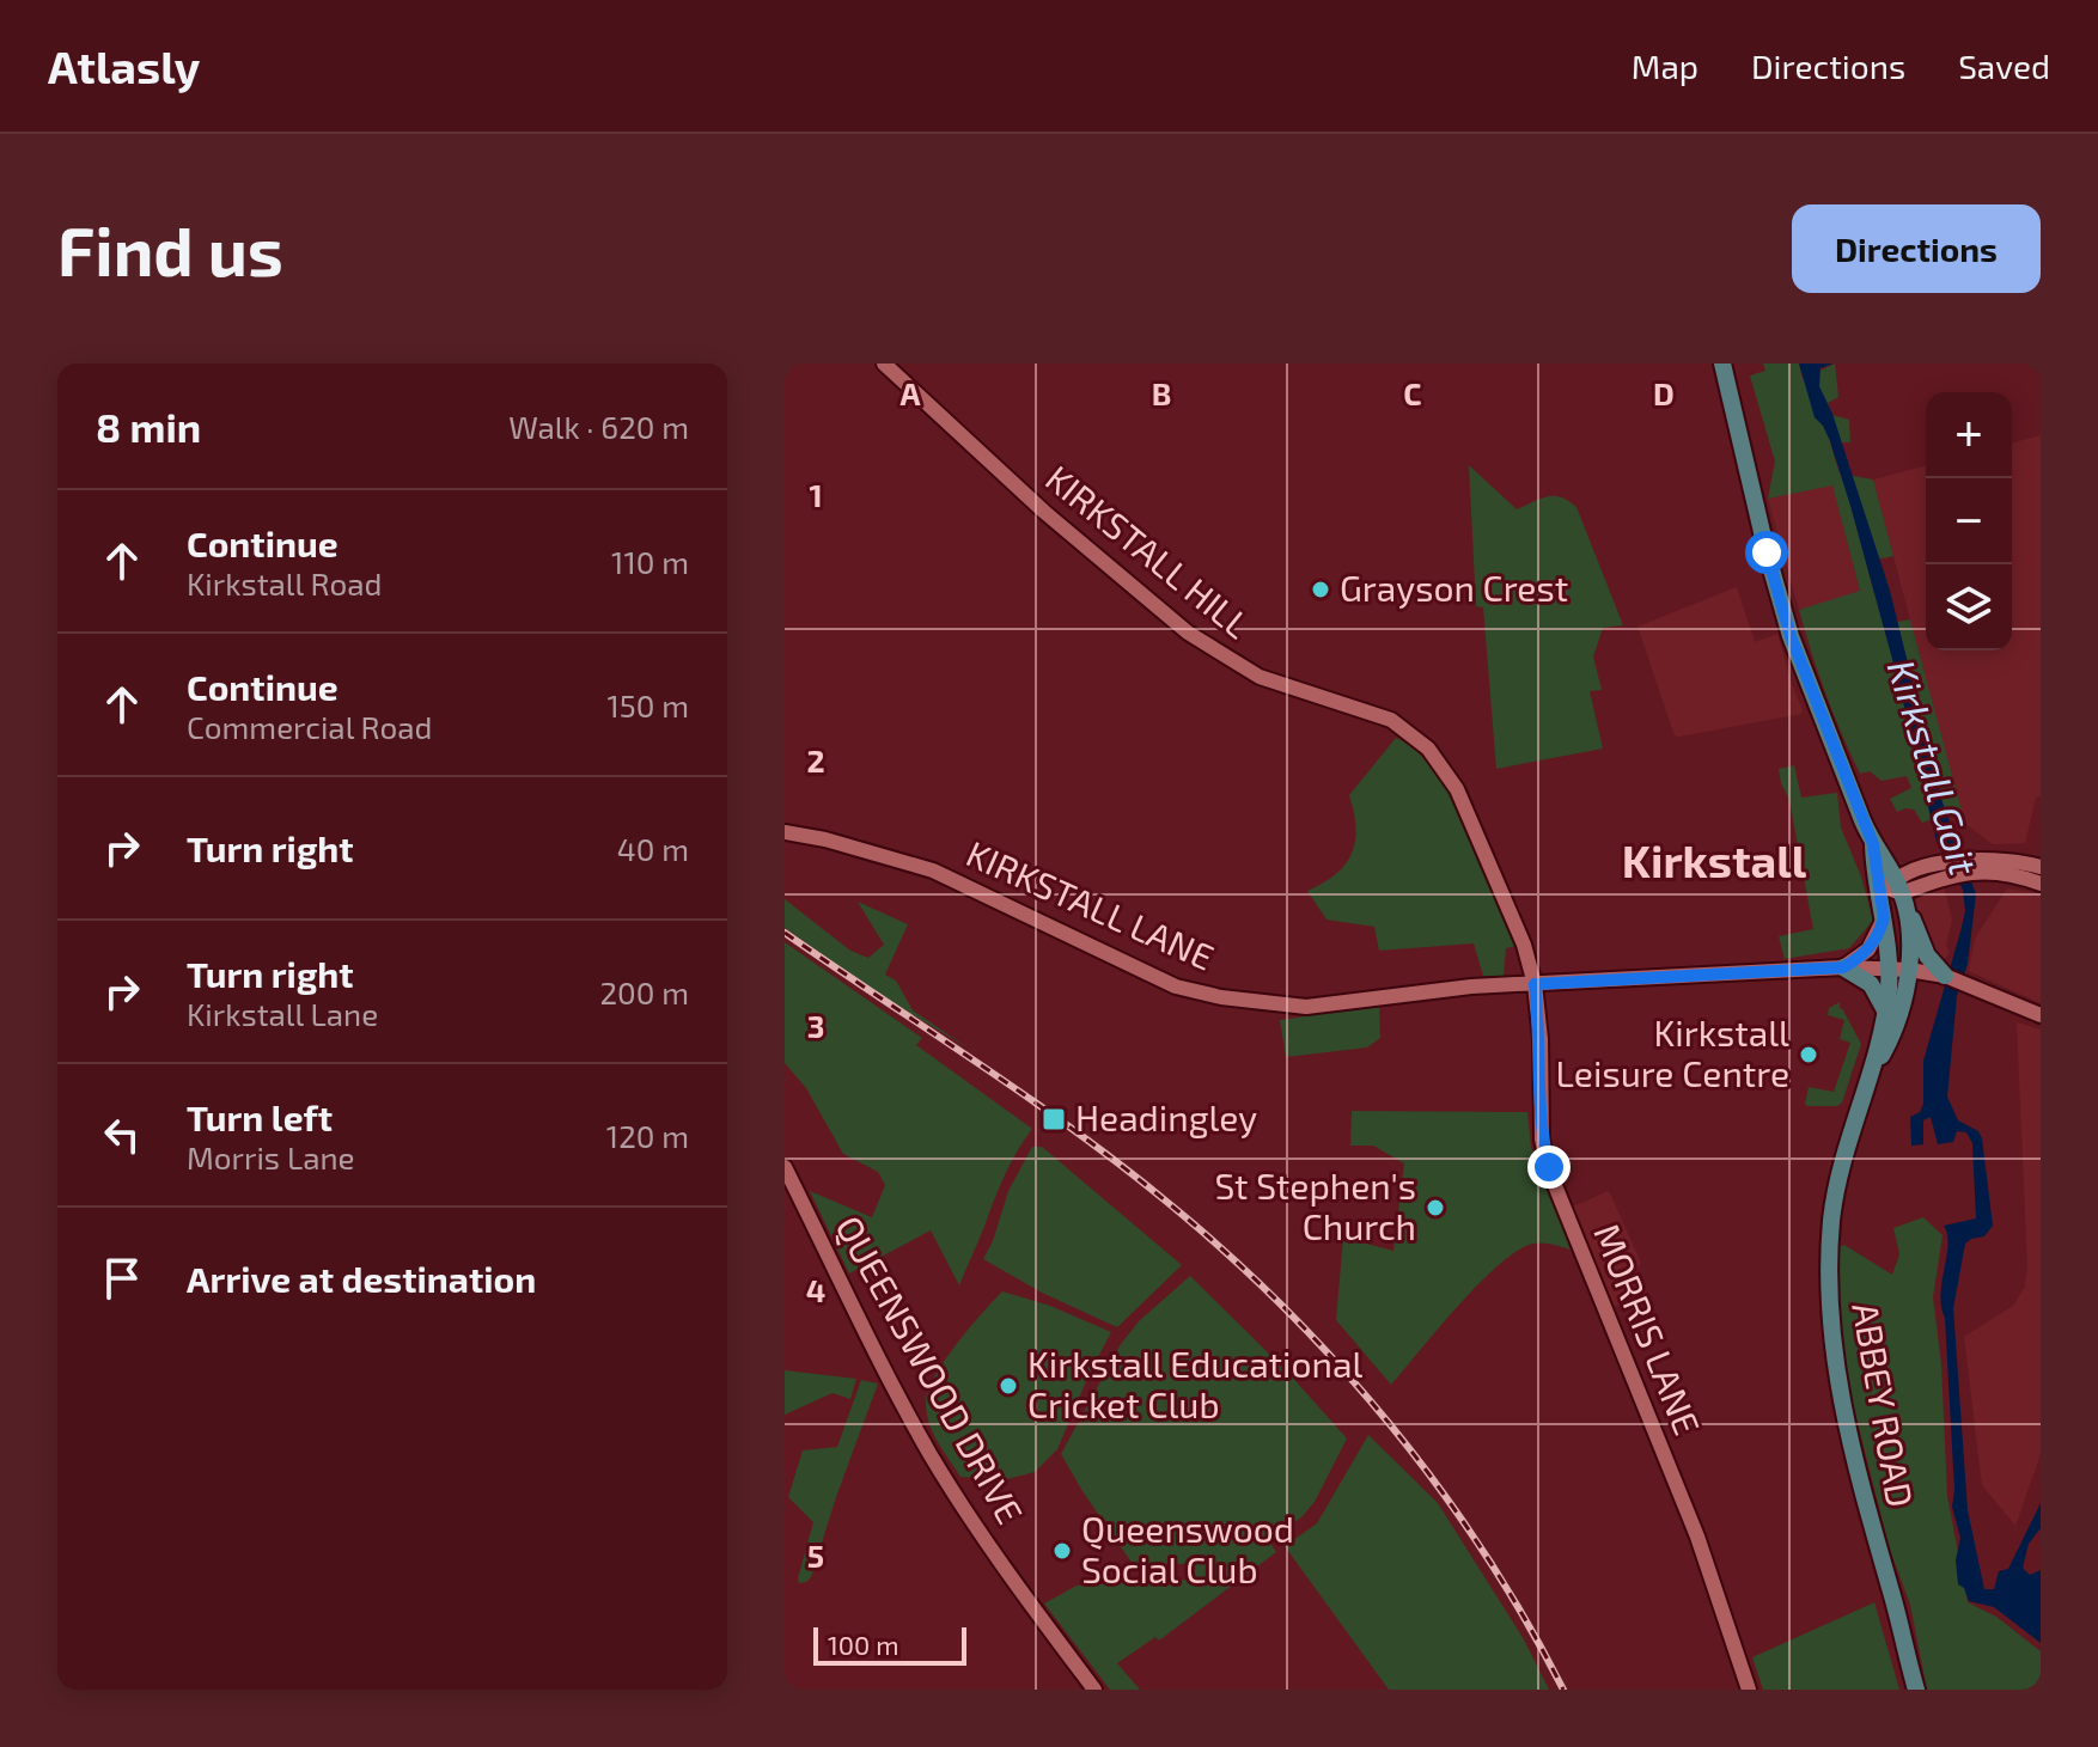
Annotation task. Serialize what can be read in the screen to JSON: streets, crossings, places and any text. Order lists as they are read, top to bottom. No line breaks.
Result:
{"streets":{"main road":["ABBEY ROAD"],"street":["KIRKSTALL HILL","KIRKSTALL LANE","MORRIS LANE","QUEENSWOOD DRIVE"]},"crossings":[["KIRKSTALL HILL","KIRKSTALL LANE"],["KIRKSTALL HILL","MORRIS LANE"],["KIRKSTALL LANE","MORRIS LANE"],["KIRKSTALL LANE","ABBEY ROAD"]],"districts":["Kirkstall"],"water":["Kirkstall Goit"],"places":{"other":["Grayson Crest","Kirkstall Leisure Centre","St Stephen's Church","Kirkstall Educational Cricket Club","Queenswood Social Club"],"transit":["Headingley"]},"scale_bar":"100 m","page":{"header":"Atlasly","nav":["Map","Directions","Saved"],"buttons":"Directions","title":"Find us","heading":["8 min","Walk · 620 m"],"map_buttons":["+","−"],"list":[["Continue","Kirkstall Road","110 m"],["Continue","Commercial Road","150 m"],["Turn right","40 m"],["Turn right","Kirkstall Lane","200 m"],["Turn left","Morris Lane","120 m"],"Arrive at destination"],"scale":"100 m"},"grid":{"columns":["A","B","C","D"],"rows":["1","2","3","4","5"]}}
